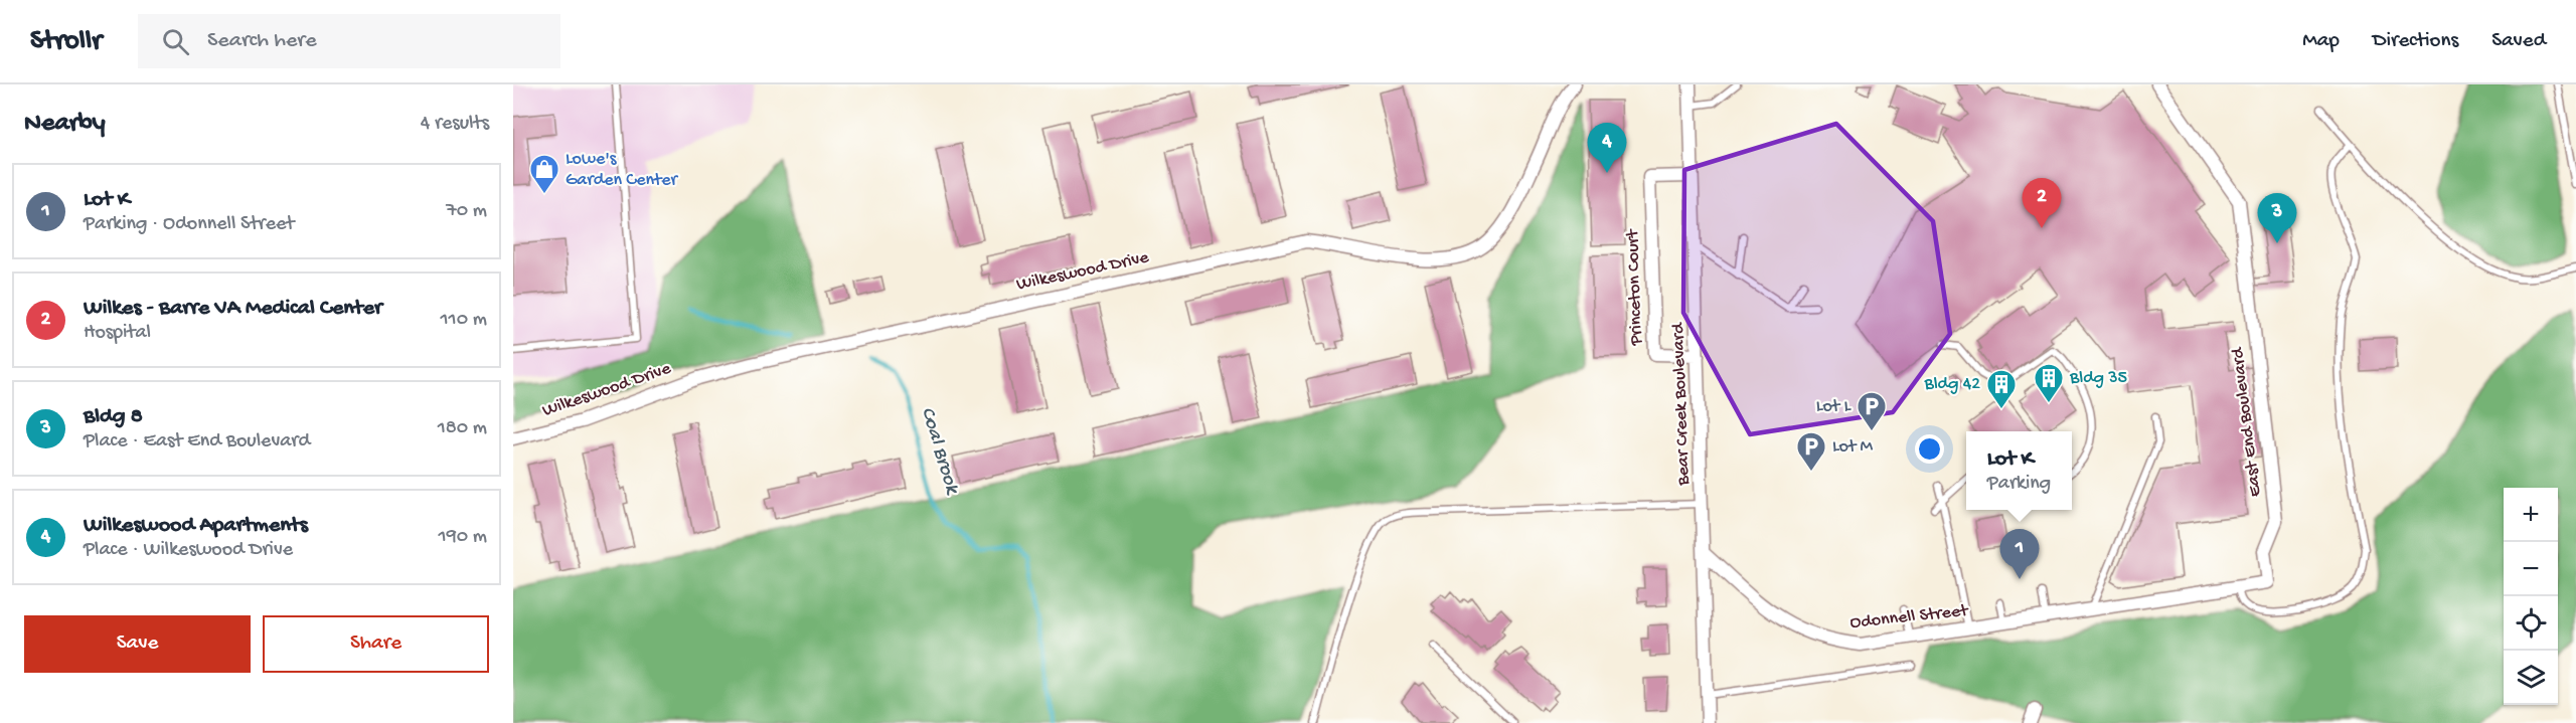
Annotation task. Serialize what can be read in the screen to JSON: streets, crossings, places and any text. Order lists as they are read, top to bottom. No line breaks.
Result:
{"streets":{"street":["Wilkeswood Drive","Princeton Court","Bear Creek Boulevard","East End Boulevard","Odonnell Street"]},"crossings":[["Princeton Court","Bear Creek Boulevard"],["Bear Creek Boulevard","Odonnell Street"],["East End Boulevard","Odonnell Street"]],"water":["Coal Brook"],"places":{"shop":["Lowe's Garden Center"],"building":["Bldg 35","Bldg 42"],"parking":["Lot L","Lot M"]},"page":{"header":"Strollr","search":"Search here","nav":["Map","Directions","Saved"],"heading":["Nearby","4 results"],"pins":["4","2","3","1"],"list":[{"mark":"1","name":"Lot K","note":"Parking · Odonnell Street","value":"70 m"},{"mark":"2","name":"Wilkes - Barre VA Medical Center","note":"Hospital","value":"110 m"},{"mark":"3","name":"Bldg 8","note":"Place · East End Boulevard","value":"180 m"},{"mark":"4","name":"Wilkeswood Apartments","note":"Place · Wilkeswood Drive","value":"190 m"}],"popup":["Lot K","Parking"],"map_buttons":["+","−"],"buttons":["Save","Share"]}}
